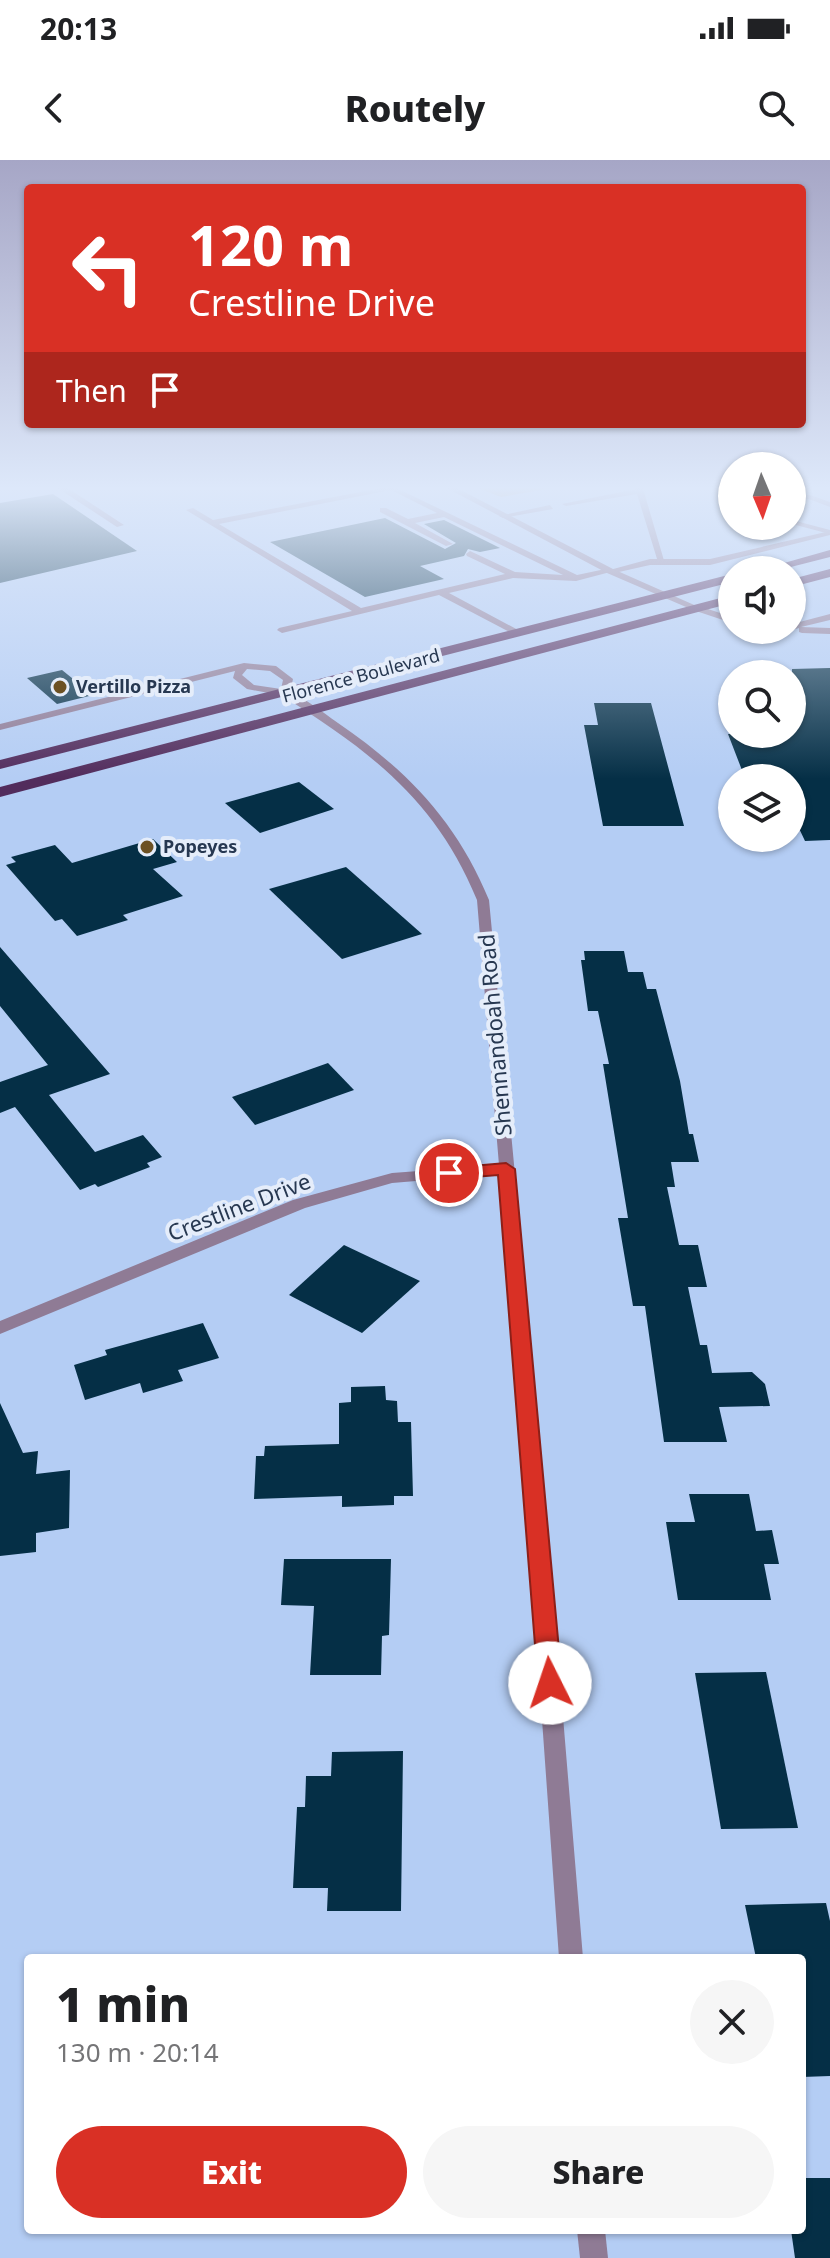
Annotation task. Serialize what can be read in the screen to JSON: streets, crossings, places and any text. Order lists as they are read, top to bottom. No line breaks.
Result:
{"streets":{"highway":["Florence Boulevard"],"street":["Shennandoah Road","Crestline Drive"]},"crossings":[["Florence Boulevard","Shennandoah Road"],["Shennandoah Road","Crestline Drive"]],"places":["Vertillo Pizza","Popeyes"],"north":"bottom","page":{"status":"20:13","header":"Routely","turn":["120 m","Crestline Drive"],"then":"Then","heading":["1 min","130 m · 20:14"],"buttons":["Exit","Share"]}}
